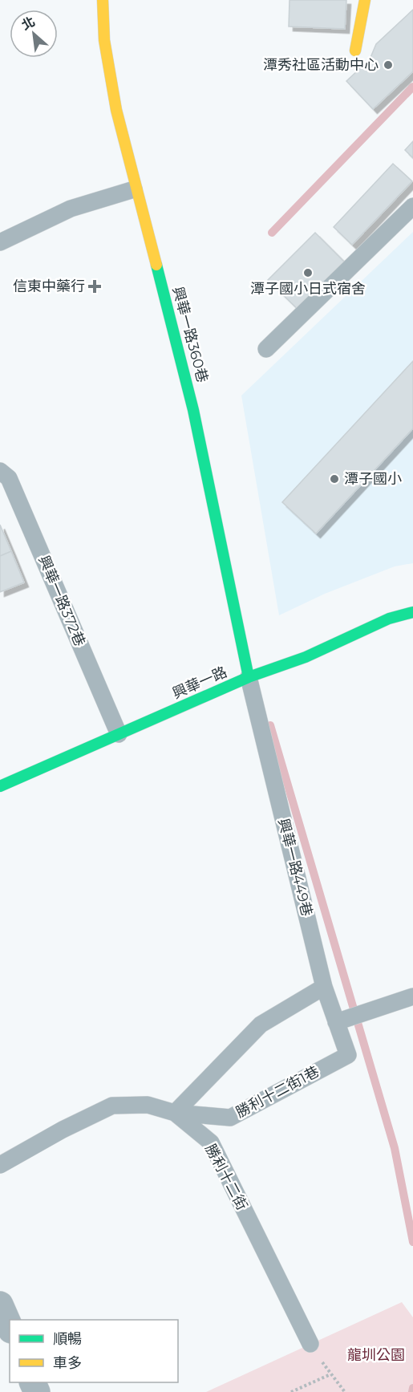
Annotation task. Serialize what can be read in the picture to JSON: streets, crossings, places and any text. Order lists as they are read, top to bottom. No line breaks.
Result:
{"streets":{"street":["興華一路360巷","興華一路"],"lane":["興華一路372巷","興華一路449巷","勝利十二街1巷","勝利十二街"]},"crossings":[["興華一路360巷","興華一路"],["興華一路360巷","興華一路449巷"],["興華一路372巷","興華一路"],["興華一路","興華一路449巷"],["興華一路449巷","勝利十二街1巷"],["勝利十二街1巷","勝利十二街"]],"parks":["龍圳公園"],"places":{"other":["潭秀社區活動中心","潭子國小日式宿舍","潭子國小"],"health":["信東中藥行"]},"legend":["順暢","車多"],"north":"top left"}
